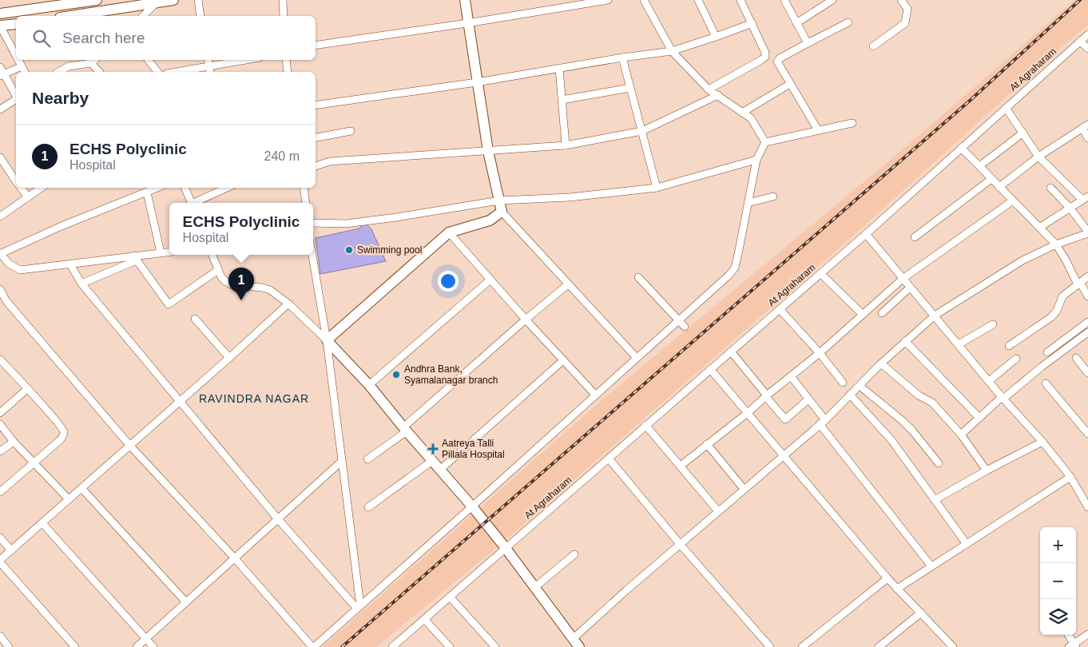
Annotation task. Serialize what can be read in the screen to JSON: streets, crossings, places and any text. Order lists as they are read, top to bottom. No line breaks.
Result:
{"streets":{"street":["At Agraharam"]},"districts":["RAVINDRA NAGAR"],"places":{"other":["Swimming pool","Andhra Bank, Syamalanagar branch"],"health":["Aatreya Talli Pillala Hospital"]},"page":{"search":"Search here","heading":"Nearby","list":[{"mark":"1","name":"ECHS Polyclinic","note":"Hospital","value":"240 m"}],"popup":["ECHS Polyclinic","Hospital"],"pins":"1","map_buttons":["+","−"]}}
